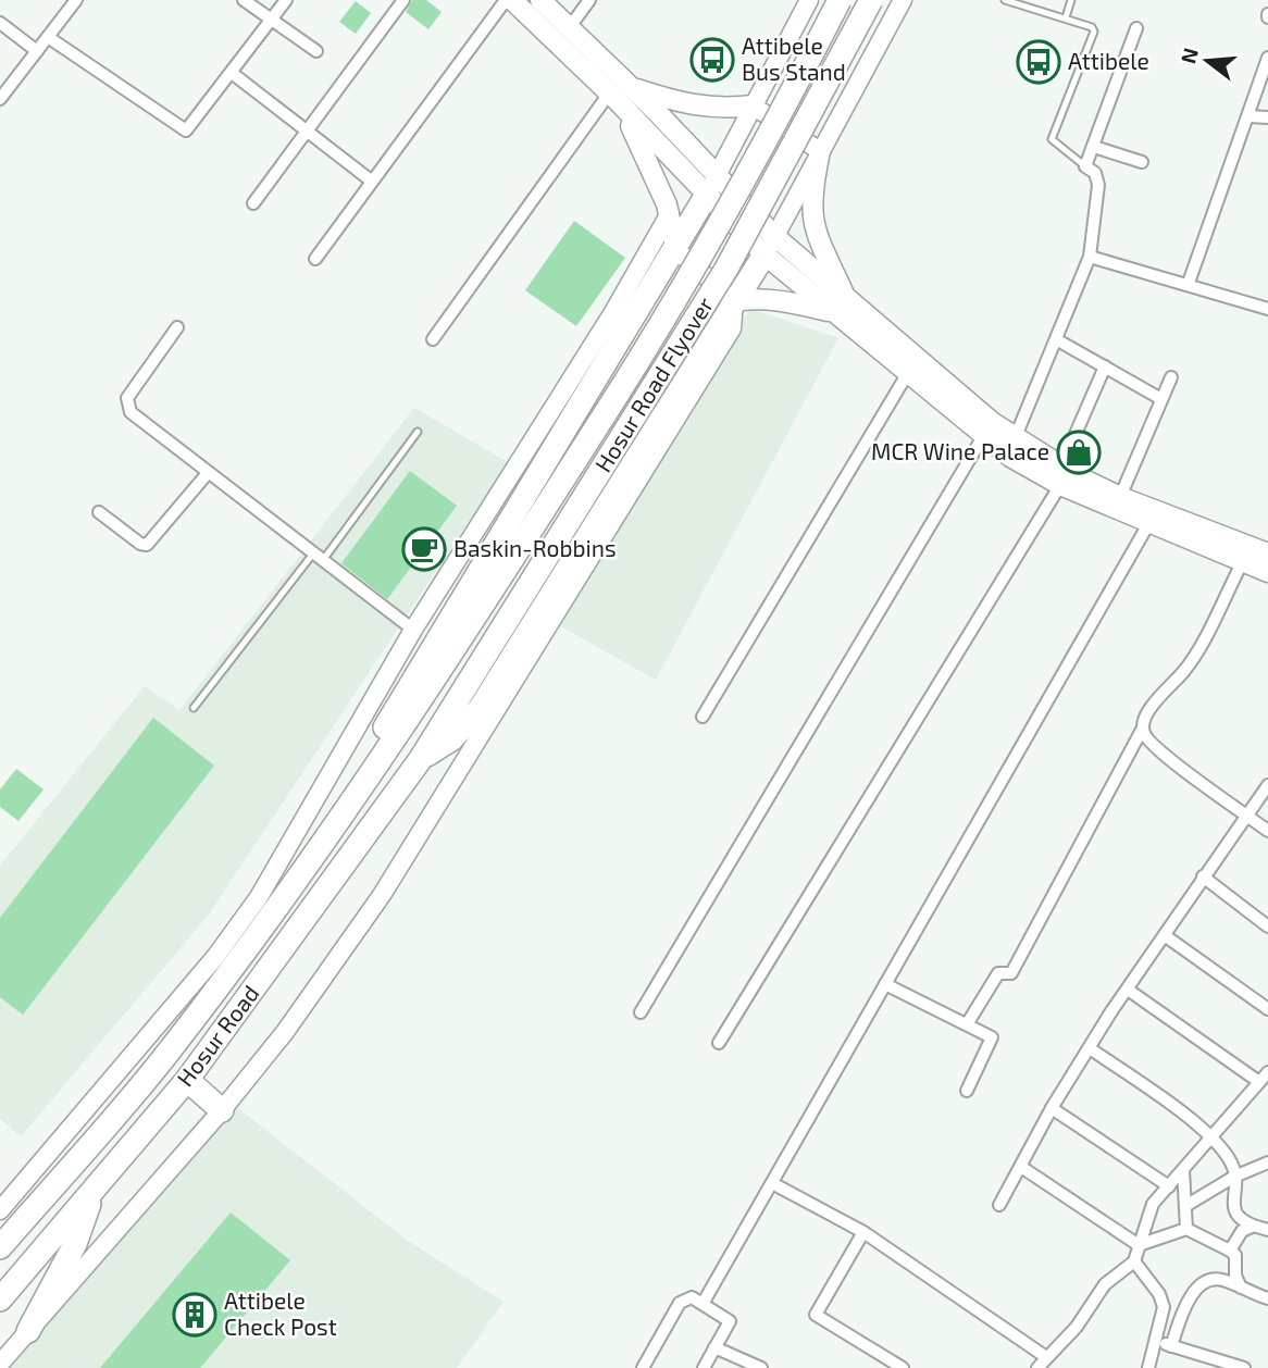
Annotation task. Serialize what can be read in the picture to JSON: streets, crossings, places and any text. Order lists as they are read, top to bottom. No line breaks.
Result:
{"streets":{"highway":["Hosur Road Flyover","Hosur Road"]},"crossings":[["Hosur Road Flyover","Hosur Road"]],"places":{"bus stop":["Attibele Bus Stand","Attibele"],"shop":["MCR Wine Palace"],"cafe":["Baskin-Robbins"],"building":["Attibele Check Post"]},"north":"left"}
